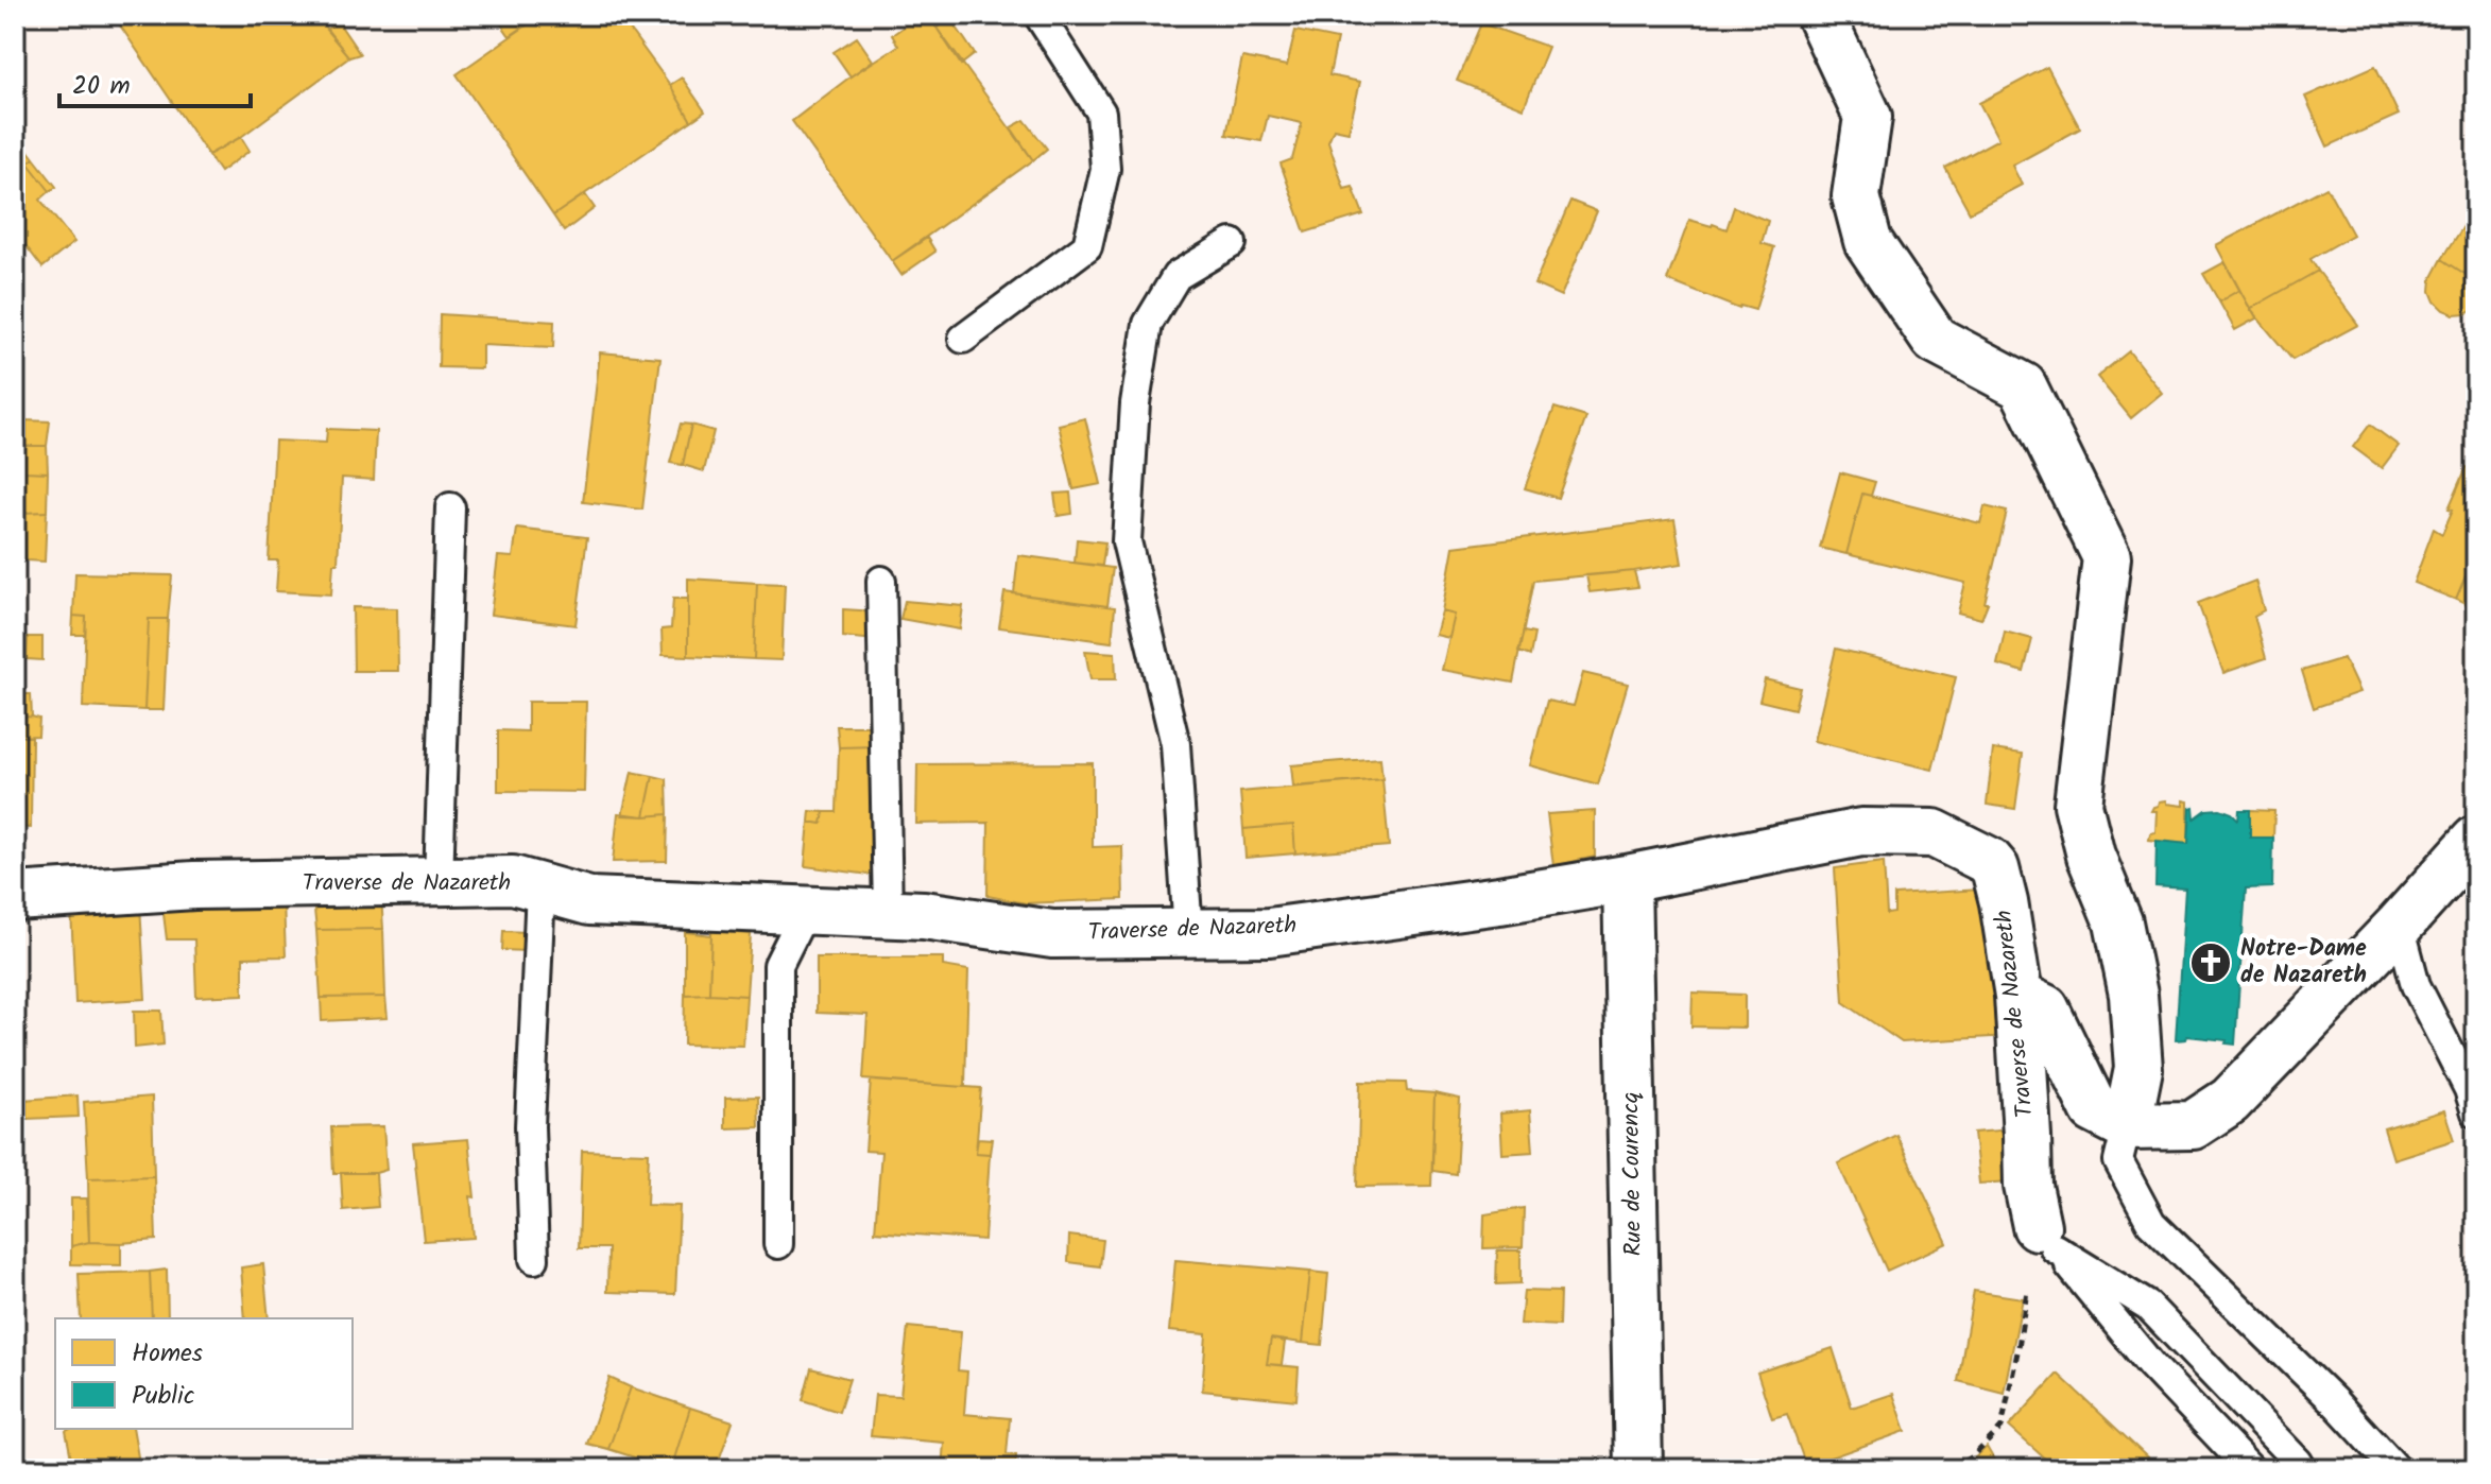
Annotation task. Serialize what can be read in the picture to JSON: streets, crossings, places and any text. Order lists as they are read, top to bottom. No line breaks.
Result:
{"streets":{"street":["Traverse de Nazareth","Rue de Courencq"]},"crossings":[["Traverse de Nazareth","Rue de Courencq"]],"places":{"church":["Notre-Dame de Nazareth"]},"legend":["Homes","Public"],"scale_bar":"20 m"}
